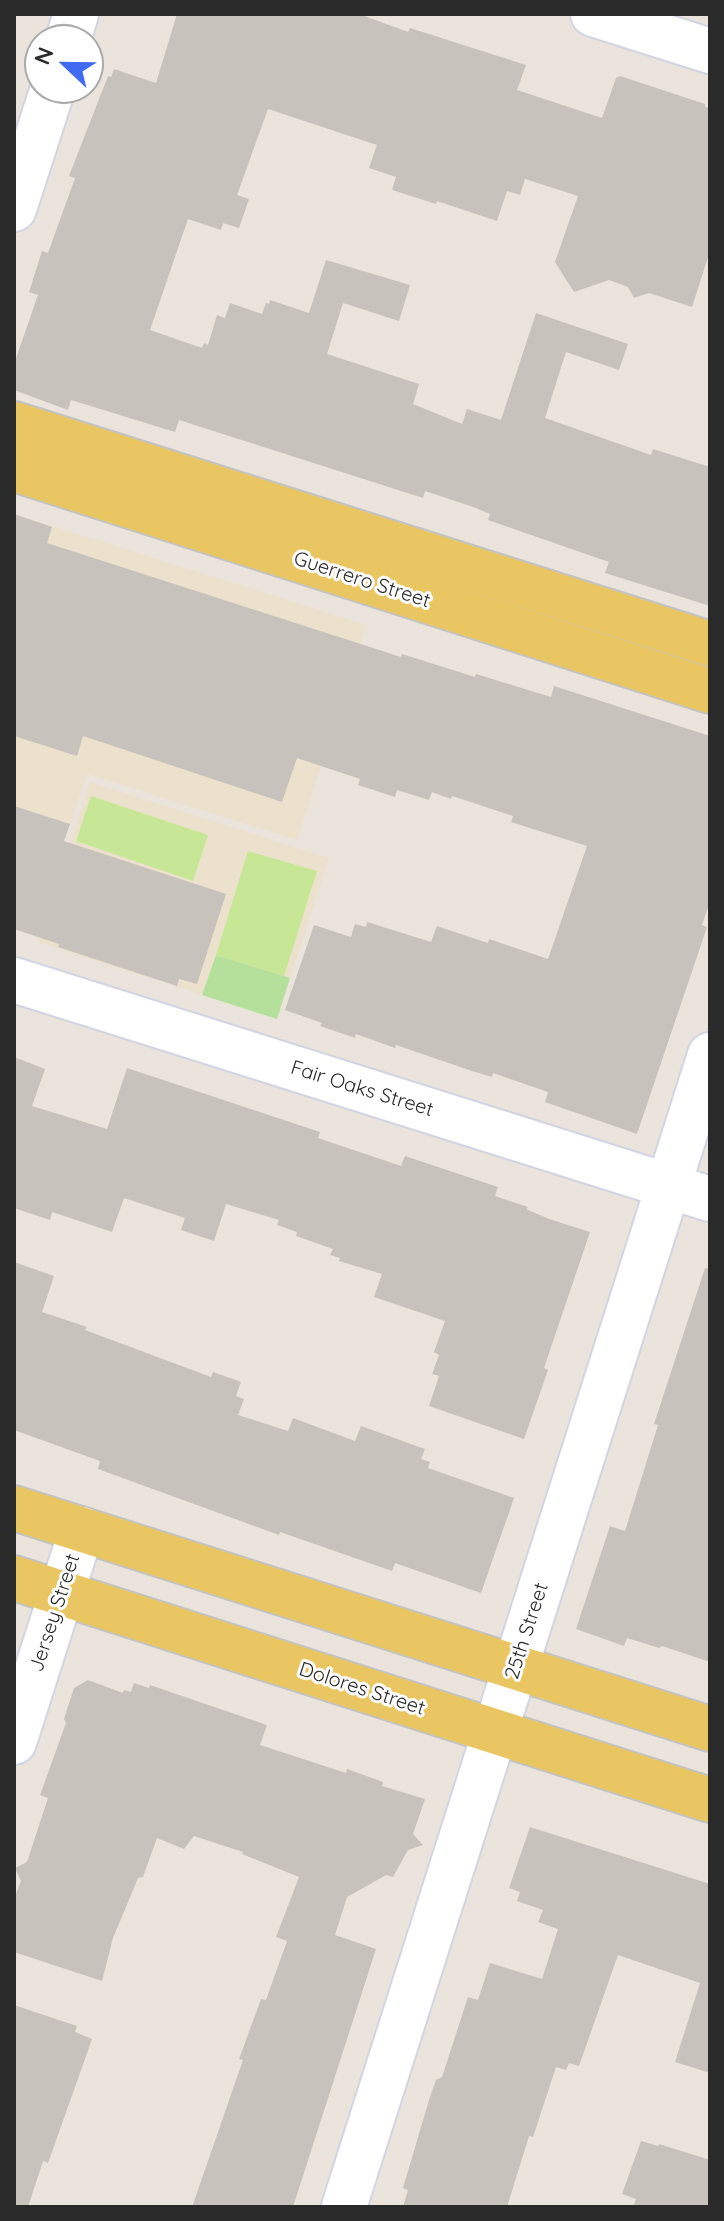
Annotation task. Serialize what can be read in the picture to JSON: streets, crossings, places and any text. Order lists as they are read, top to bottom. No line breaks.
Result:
{"streets":{"main road":["Guerrero Street","Dolores Street"],"street":["Fair Oaks Street","Jersey Street","25th Street"]},"crossings":[["Fair Oaks Street","25th Street"],["Jersey Street","Dolores Street"],["25th Street","Dolores Street"]],"north":"left"}
